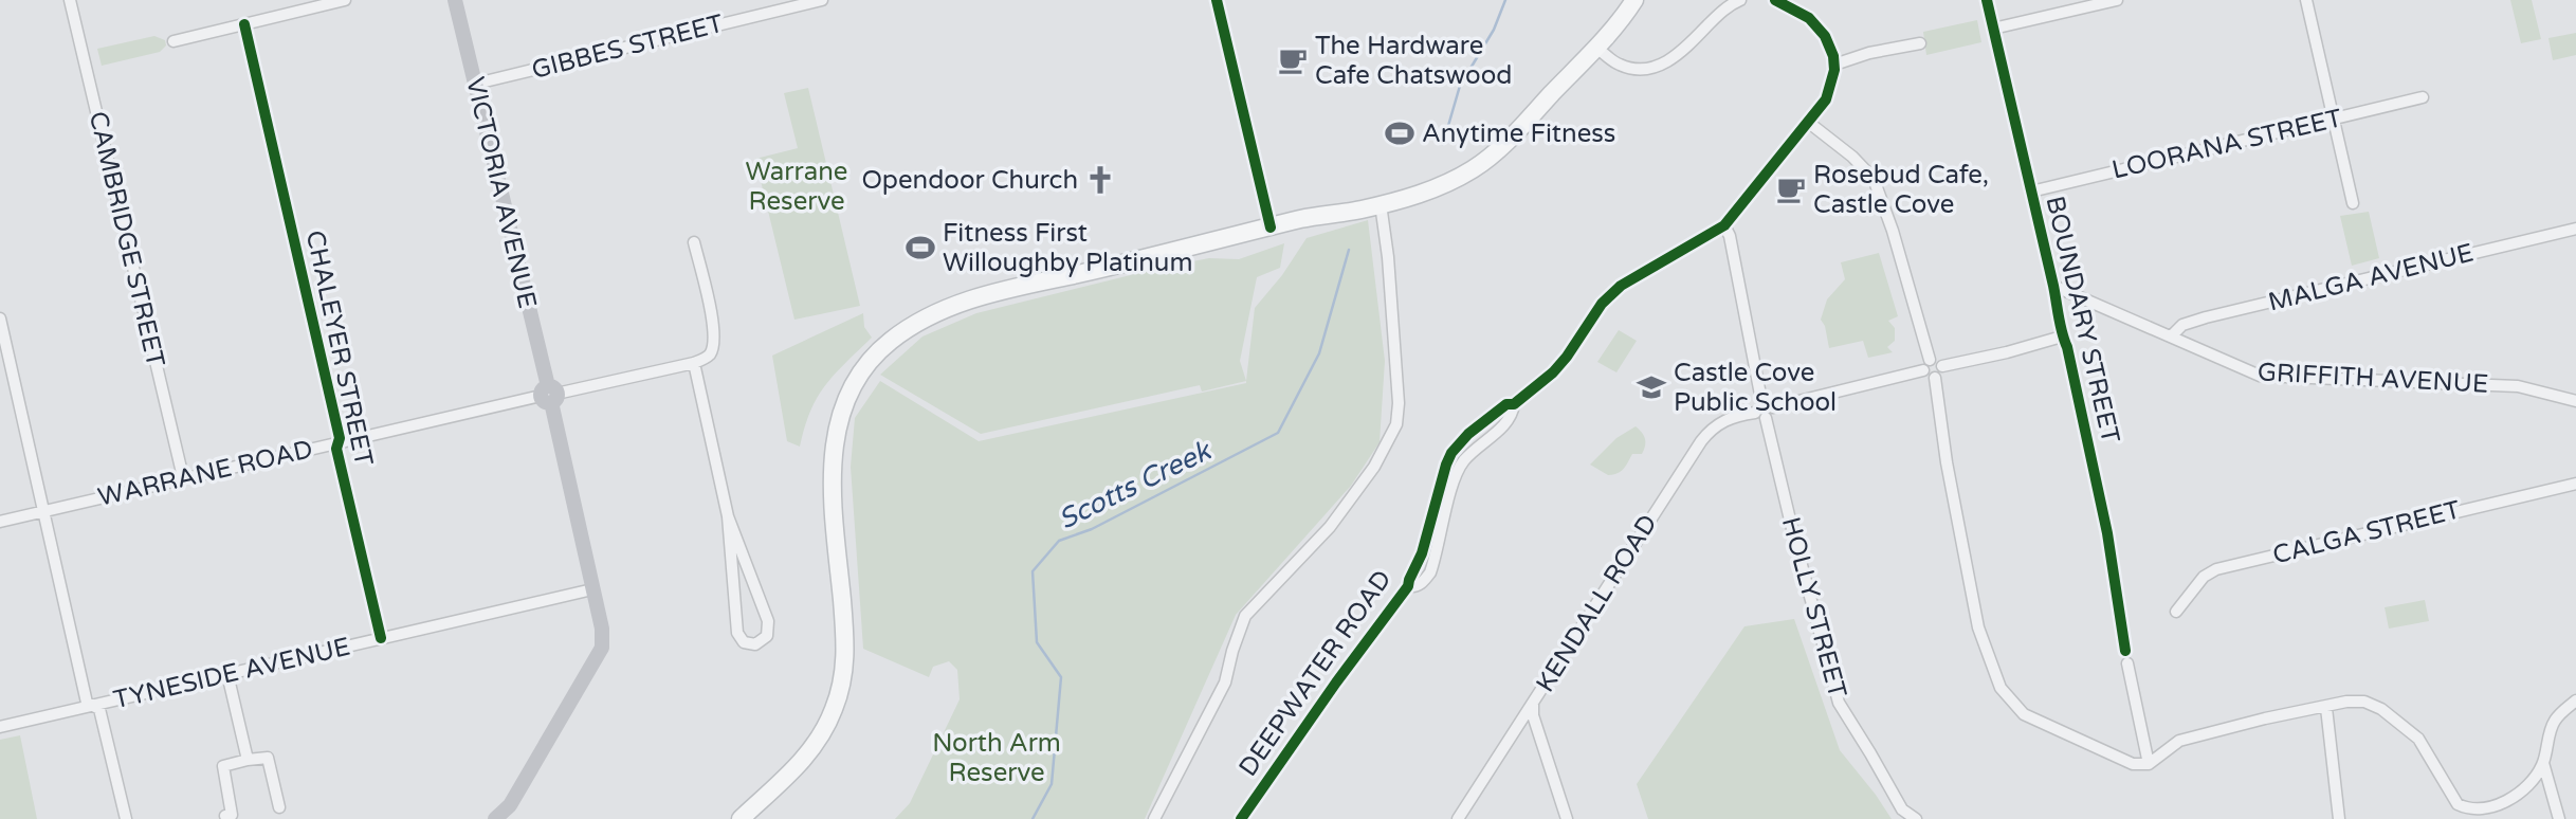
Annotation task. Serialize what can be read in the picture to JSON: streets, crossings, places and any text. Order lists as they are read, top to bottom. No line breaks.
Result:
{"streets":{"street":["GIBBES STREET","LOORANA STREET","VICTORIA AVENUE","CAMBRIDGE STREET","MALGA AVENUE","BOUNDARY STREET","CHALEYER STREET","GRIFFITH AVENUE","WARRANE ROAD","CALGA STREET","KENDALL ROAD","HOLLY STREET","TYNESIDE AVENUE","DEEPWATER ROAD"]},"crossings":[["GIBBES STREET","VICTORIA AVENUE"],["LOORANA STREET","BOUNDARY STREET"],["VICTORIA AVENUE","WARRANE ROAD"],["VICTORIA AVENUE","TYNESIDE AVENUE"],["CAMBRIDGE STREET","WARRANE ROAD"],["MALGA AVENUE","GRIFFITH AVENUE"],["BOUNDARY STREET","GRIFFITH AVENUE"],["CHALEYER STREET","WARRANE ROAD"],["CHALEYER STREET","TYNESIDE AVENUE"],["KENDALL ROAD","HOLLY STREET"]],"water":["Scotts Creek"],"parks":["Warrane Reserve","North Arm Reserve"],"places":{"cafe":["The Hardware Cafe Chatswood","Rosebud Cafe, Castle Cove"],"sports":["Anytime Fitness","Fitness First Willoughby Platinum"],"church":["Opendoor Church"],"school or university":["Castle Cove Public School"]}}
